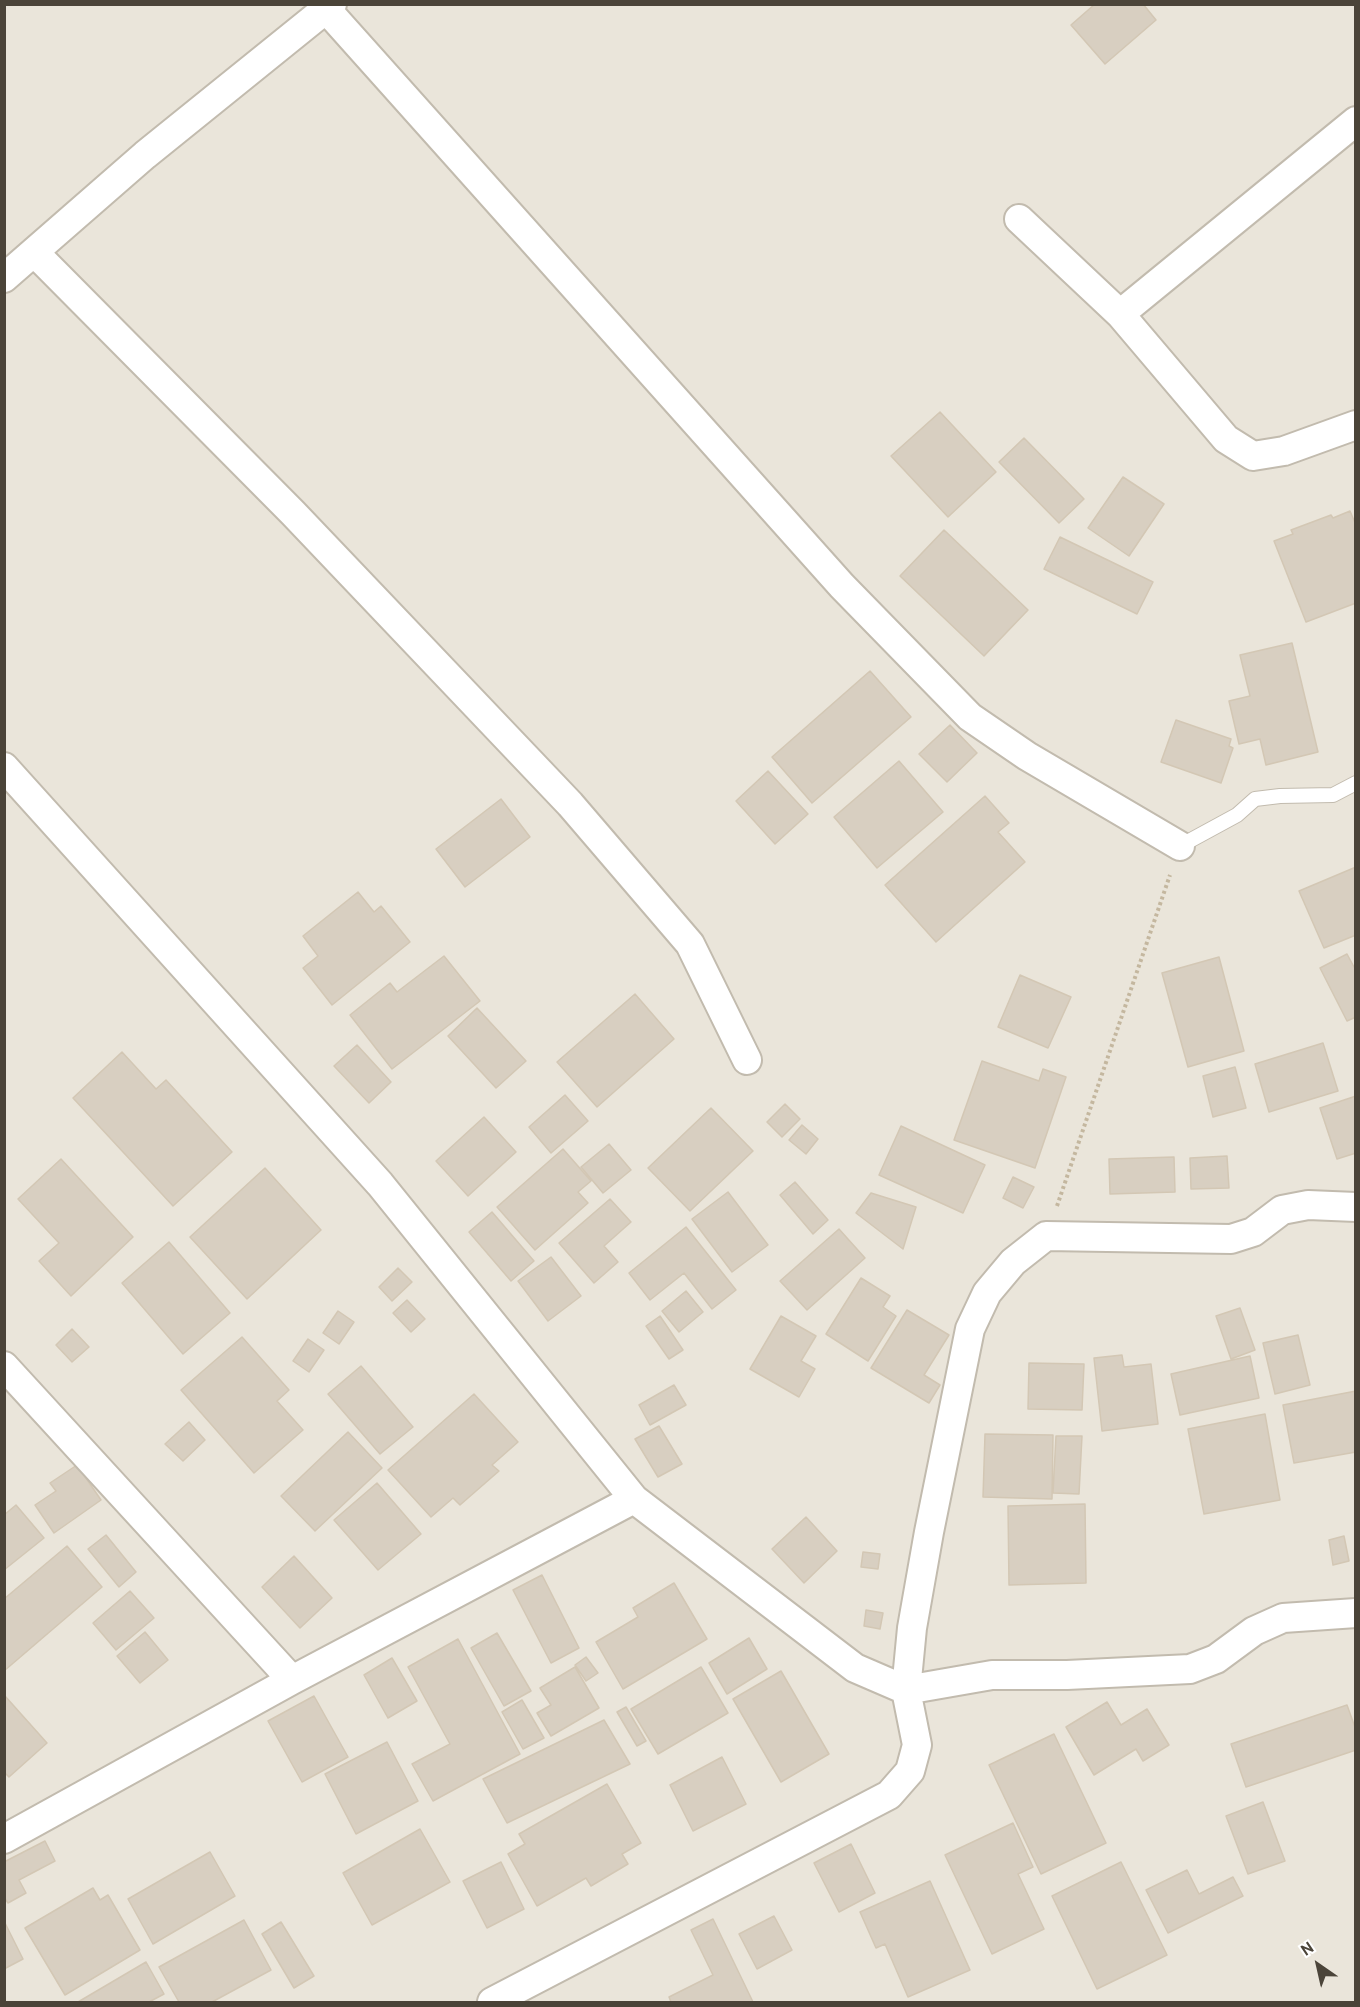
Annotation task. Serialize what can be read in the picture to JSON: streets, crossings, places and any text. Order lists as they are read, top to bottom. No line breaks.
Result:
{"north":"top left"}
